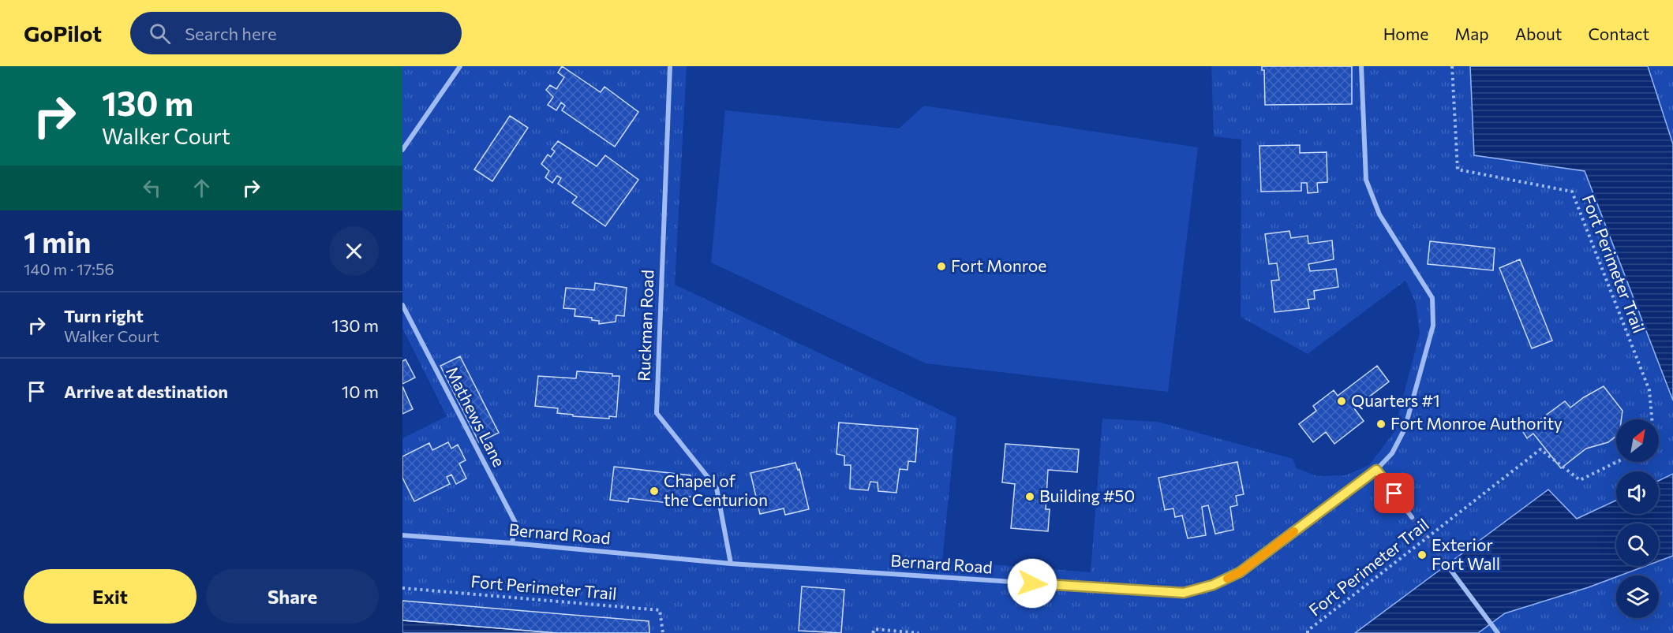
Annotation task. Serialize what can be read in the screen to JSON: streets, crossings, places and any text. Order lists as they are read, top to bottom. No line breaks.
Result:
{"streets":{"street":["Ruckman Road","Mathews Lane","Bernard Road"],"path":["Fort Perimeter Trail"]},"crossings":[["Ruckman Road","Bernard Road"],["Mathews Lane","Bernard Road"]],"places":["Fort Monroe","Quarters #1","Fort Monroe Authority","Chapel of the Centurion","Building #50","Exterior Fort Wall"],"north":"top right","page":{"header":"GoPilot","search":"Search here","nav":["Home","Map","About","Contact"],"turn":["130 m","Walker Court"],"heading":["1 min","140 m · 17:56"],"list":[{"name":"Turn right","note":"Walker Court","value":"130 m"},{"name":"Arrive at destination","value":"10 m"}],"buttons":["Exit","Share"]}}
